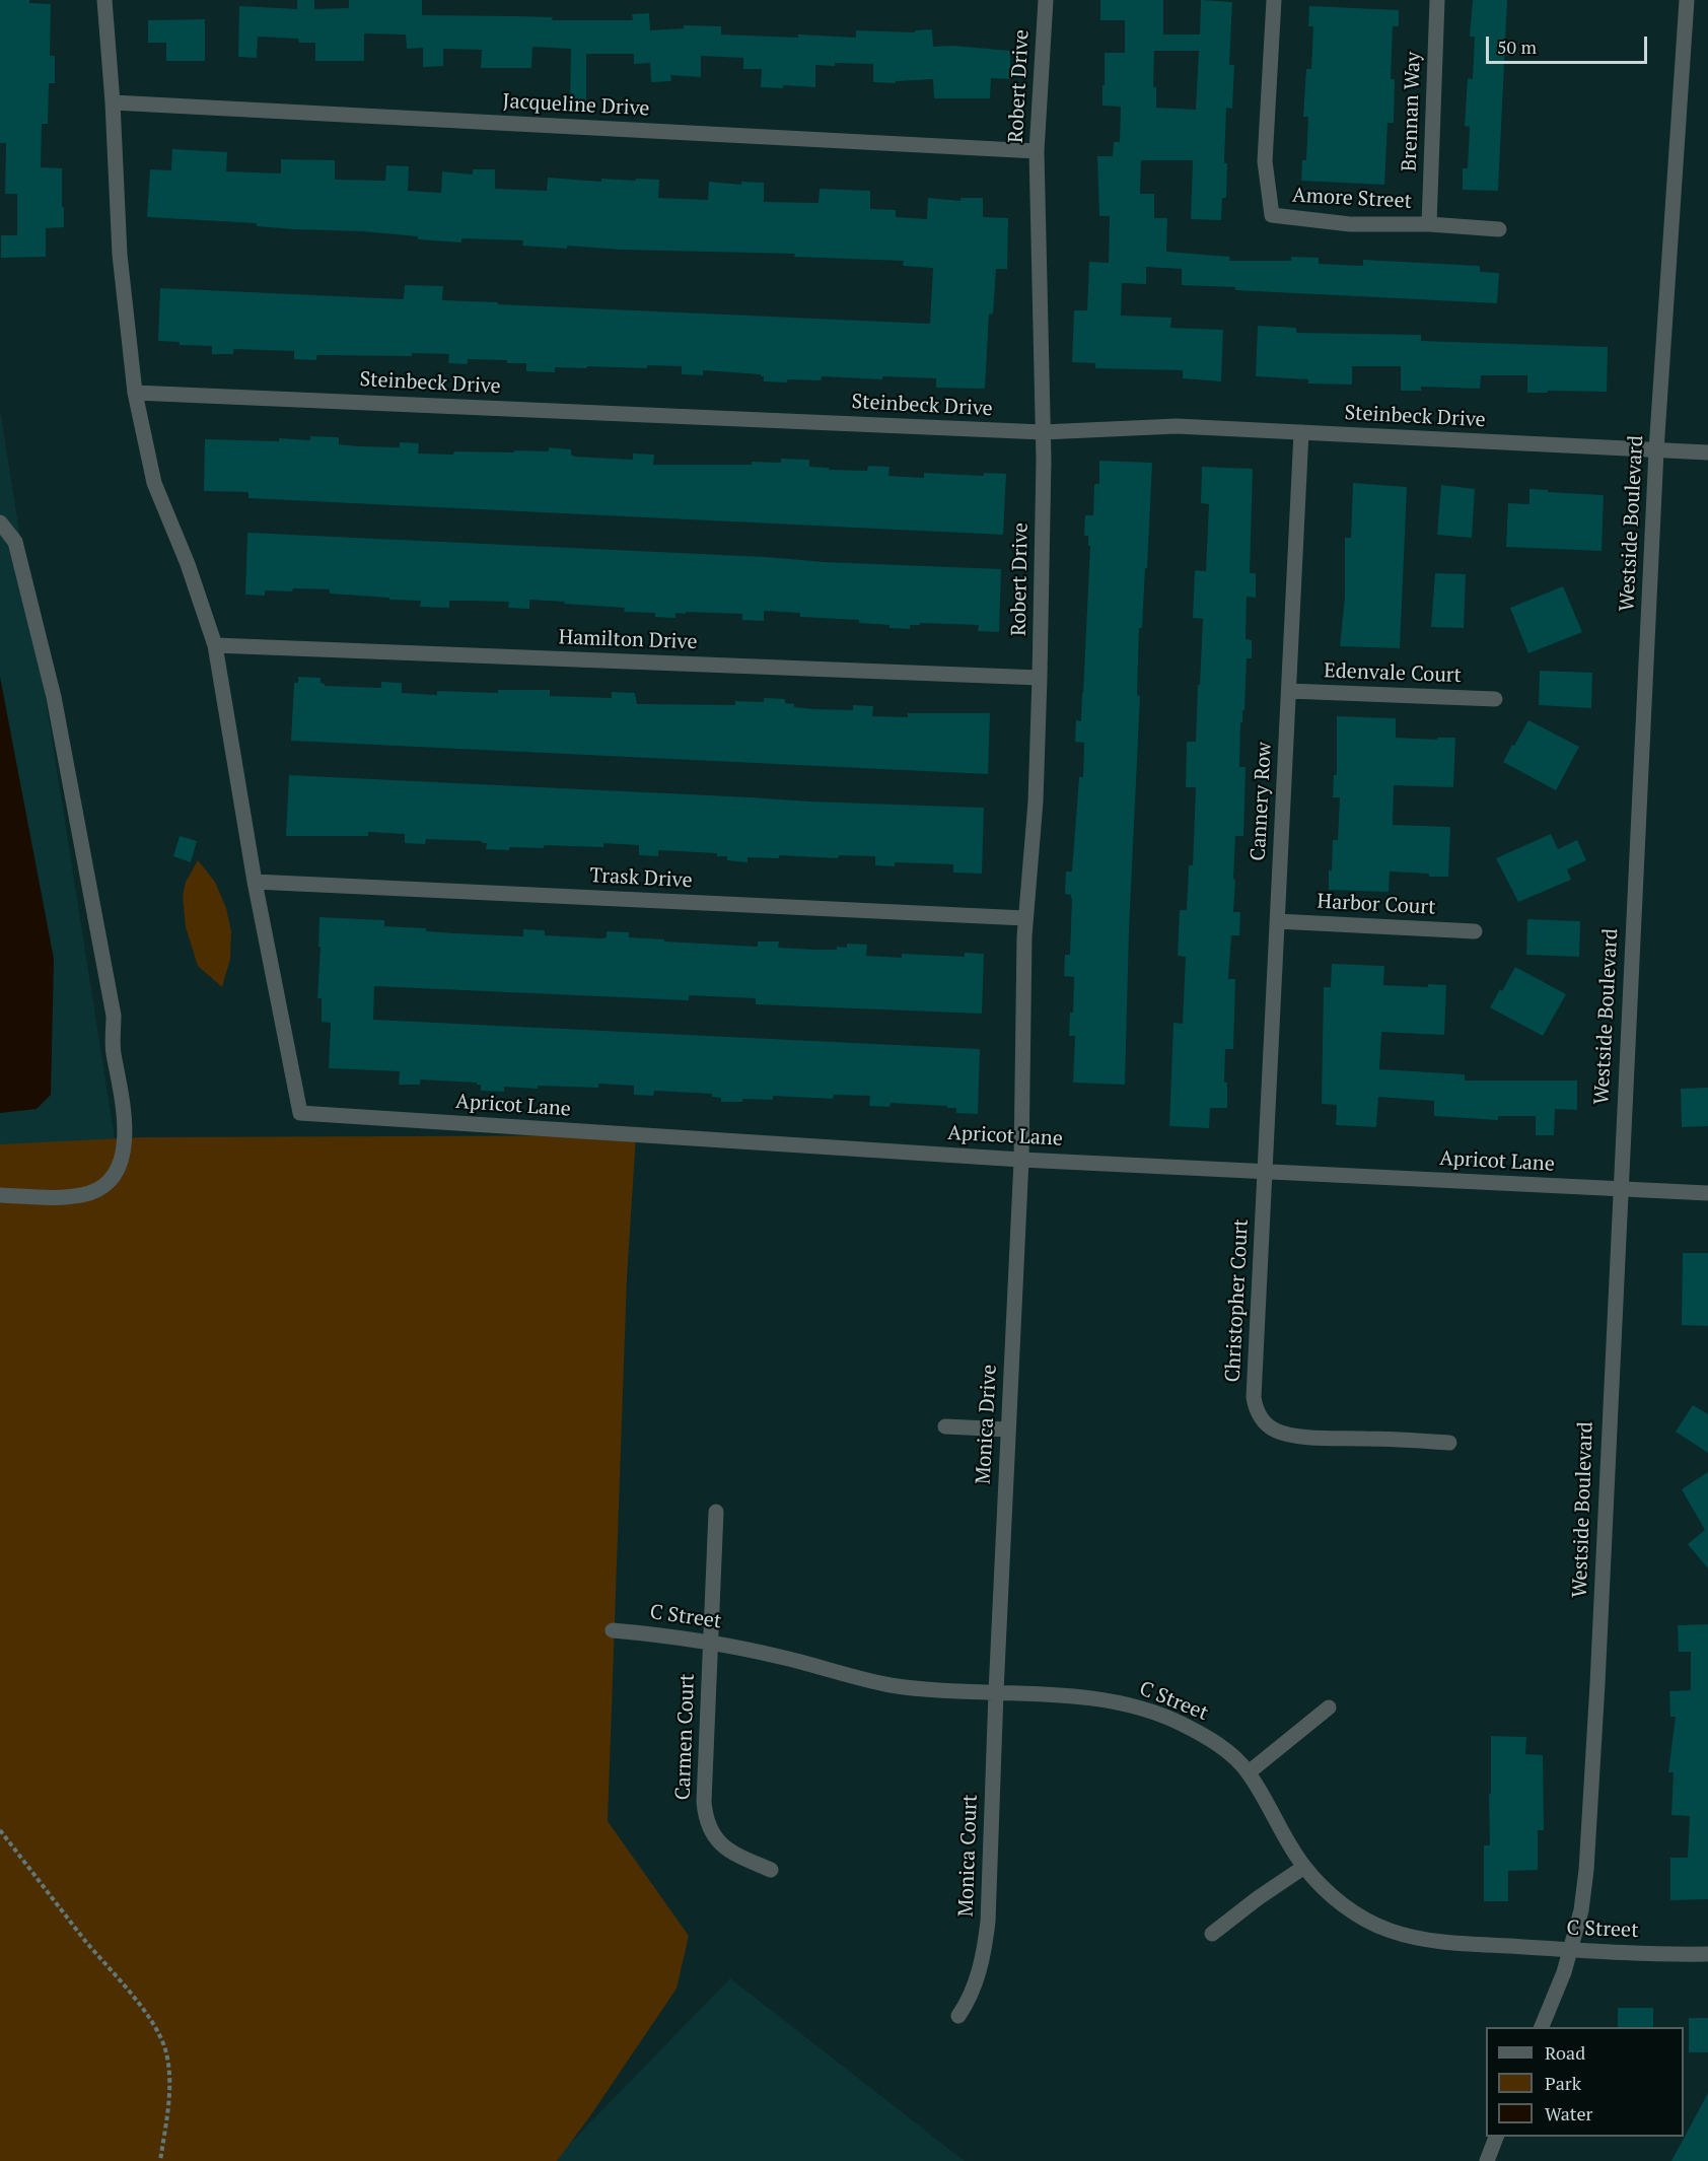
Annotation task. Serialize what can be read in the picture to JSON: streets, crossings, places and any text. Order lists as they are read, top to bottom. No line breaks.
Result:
{"streets":{"street":["Robert Drive","Jacqueline Drive","Brennan Way","Amore Street","Steinbeck Drive","Westside Boulevard","Hamilton Drive","Edenvale Court","Cannery Row","Trask Drive","Harbor Court","Apricot Lane","Christopher Court","Monica Drive","C Street","Carmen Court","Monica Court"]},"crossings":[["Robert Drive","Jacqueline Drive"],["Robert Drive","Steinbeck Drive"],["Robert Drive","Hamilton Drive"],["Robert Drive","Trask Drive"],["Robert Drive","Apricot Lane"],["Robert Drive","Monica Drive"],["Brennan Way","Amore Street"],["Steinbeck Drive","Westside Boulevard"],["Steinbeck Drive","Cannery Row"],["Westside Boulevard","Apricot Lane"],["Westside Boulevard","C Street"],["Edenvale Court","Cannery Row"],["Cannery Row","Harbor Court"],["Cannery Row","Apricot Lane"],["Cannery Row","Christopher Court"],["Trask Drive","Apricot Lane"],["Apricot Lane","Christopher Court"],["Apricot Lane","Monica Drive"],["Monica Drive","C Street"],["Monica Drive","Monica Court"],["C Street","Carmen Court"],["C Street","Monica Court"]],"legend":["Road","Park","Water"],"scale_bar":"50 m"}
